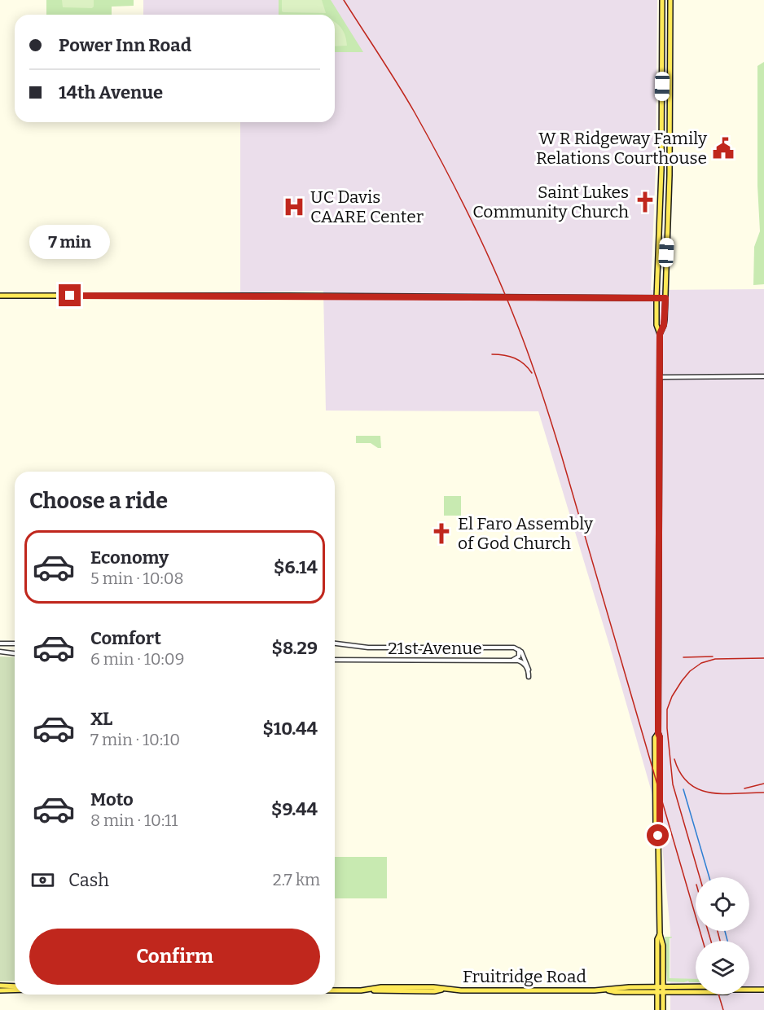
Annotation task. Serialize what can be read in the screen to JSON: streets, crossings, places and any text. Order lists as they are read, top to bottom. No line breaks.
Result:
{"streets":{"main road":["Fruitridge Road"],"street":["21st Avenue"]},"places":{"public building":["W R Ridgeway Family Relations Courthouse"],"church":["Saint Lukes Community Church","El Faro Assembly of God Church"],"hospital":["UC Davis CAARE Center"]},"page":{"banner":["Power Inn Road","14th Avenue"],"bubble":"7 min","heading":"Choose a ride","list":[{"name":"Economy","note":"5 min · 10:08","value":"$6.14"},{"name":"Comfort","note":"6 min · 10:09","value":"$8.29"},{"name":"XL","note":"7 min · 10:10","value":"$10.44"},{"name":"Moto","note":"8 min · 10:11","value":"$9.44"}],"pay":["Cash","2.7 km"],"buttons":"Confirm"}}
